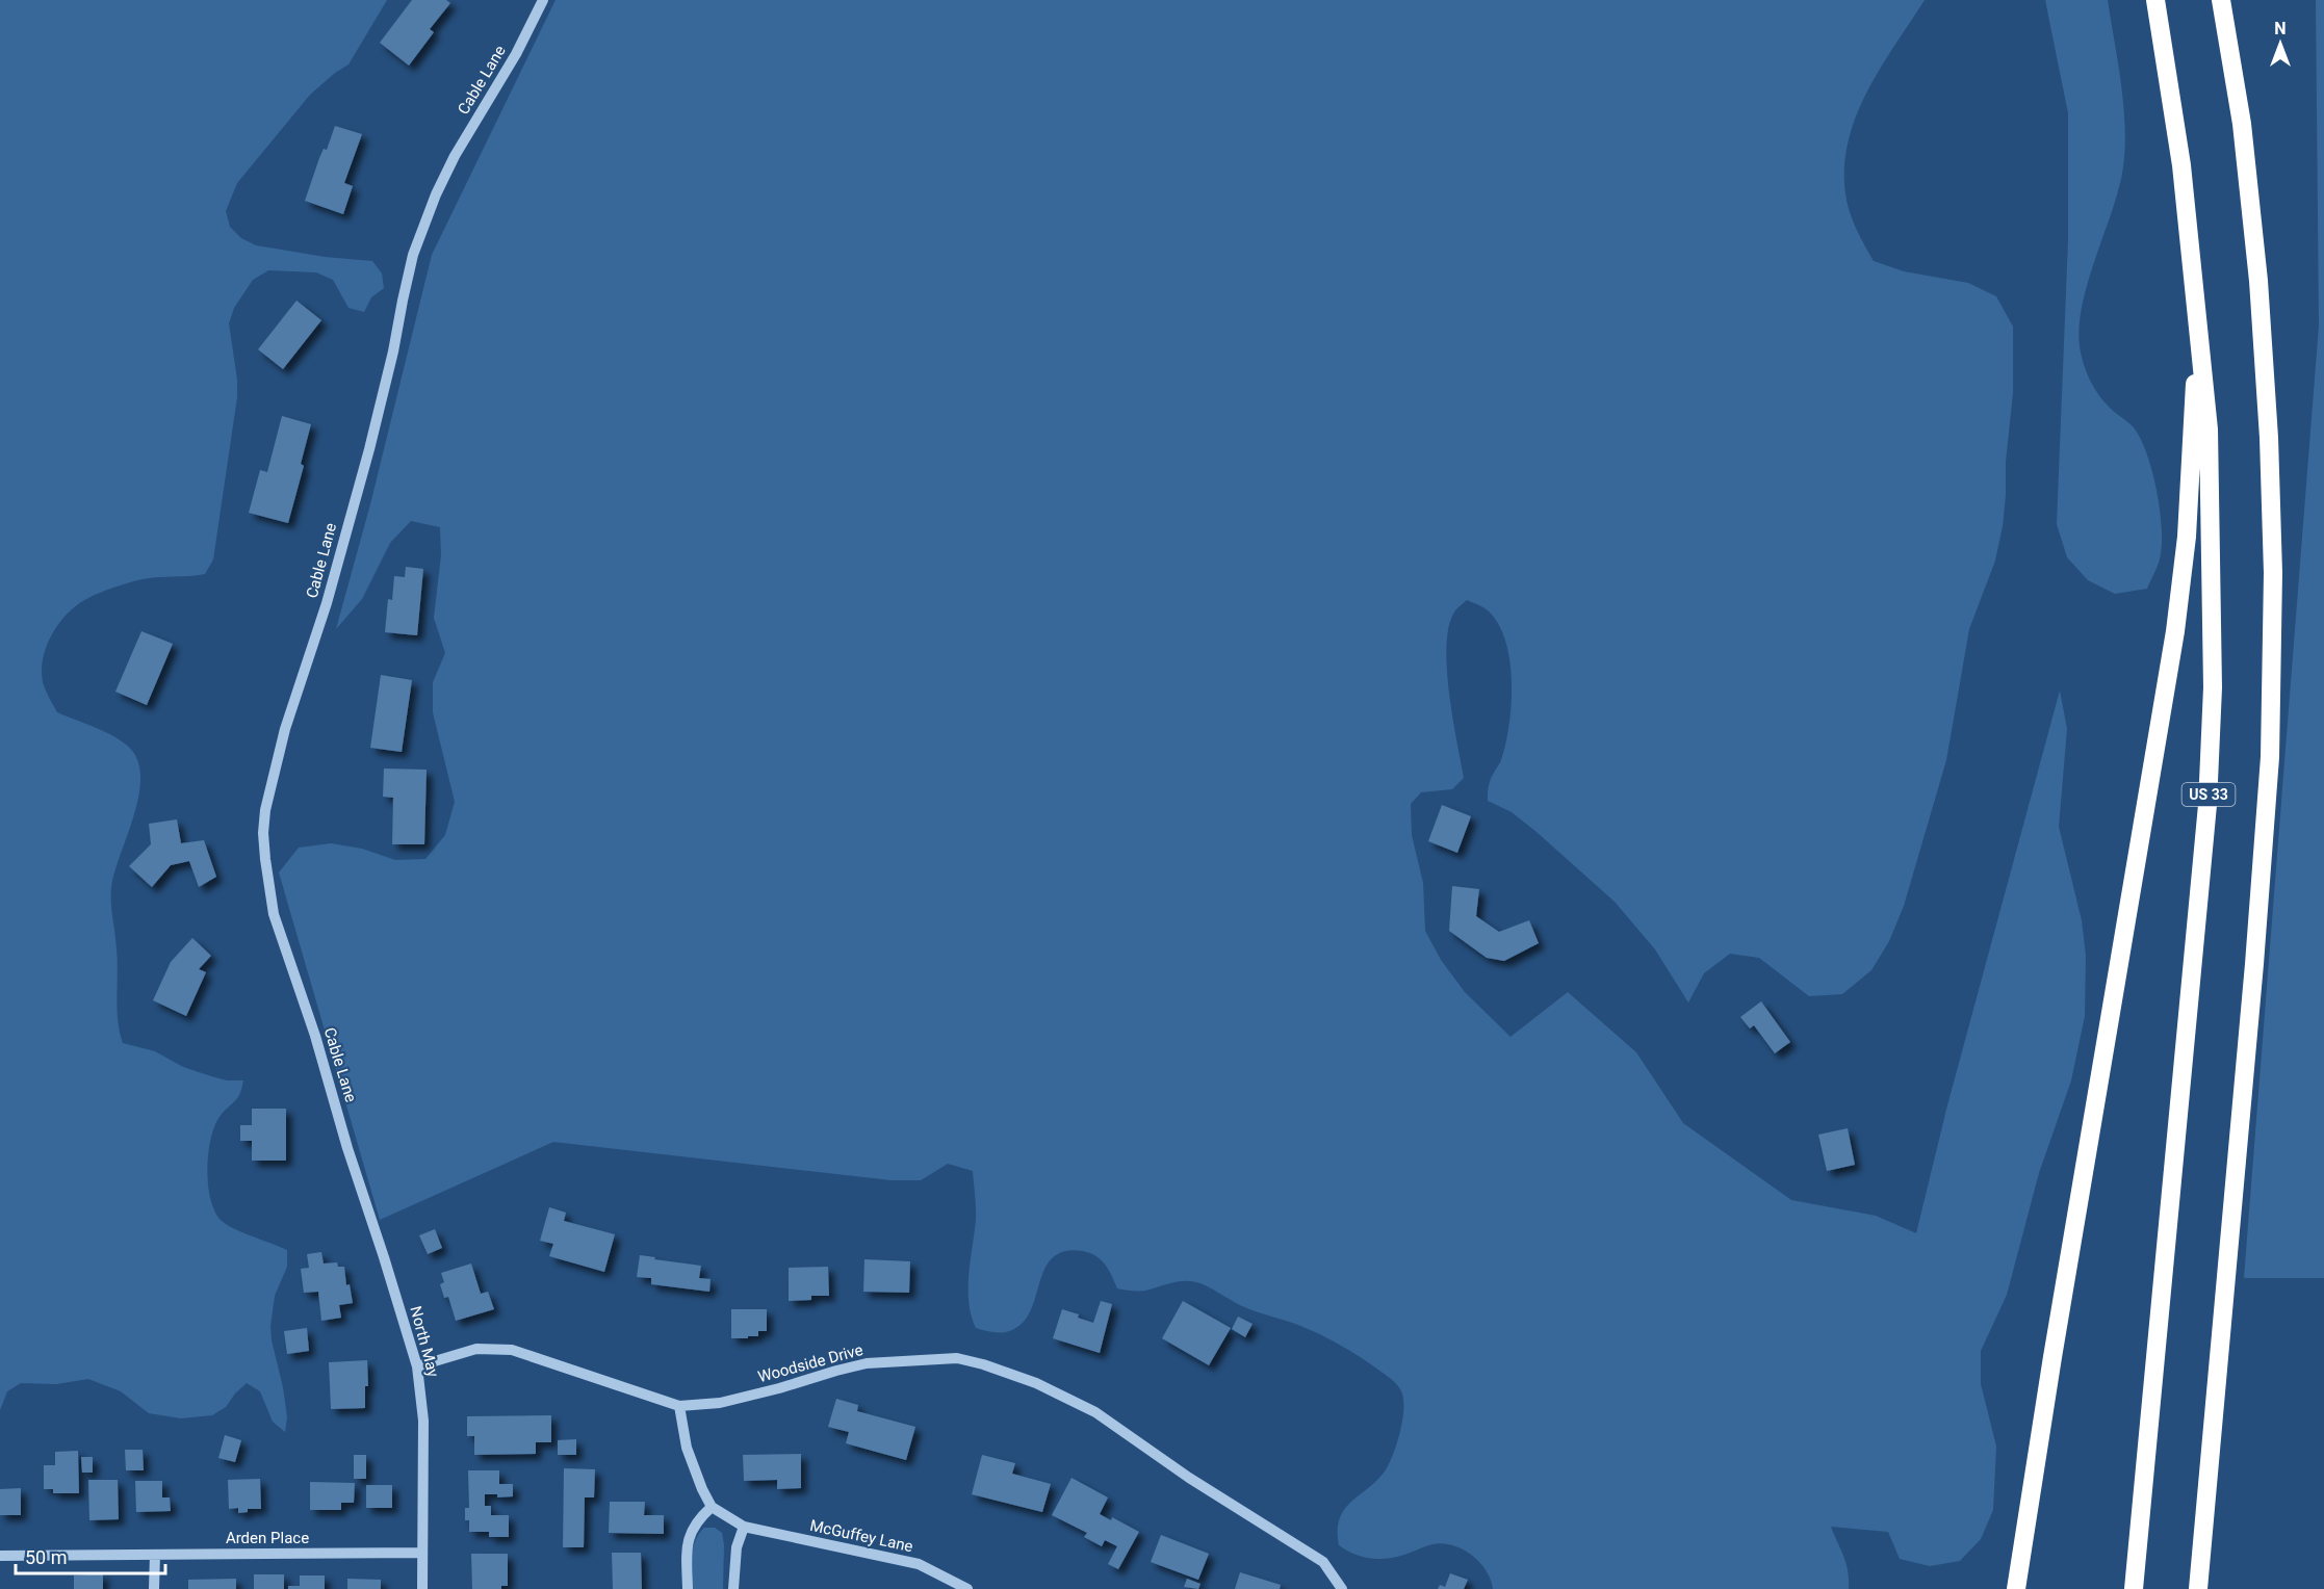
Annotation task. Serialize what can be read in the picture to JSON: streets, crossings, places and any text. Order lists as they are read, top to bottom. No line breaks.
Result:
{"streets":{"highway":["US 33"],"street":["Cable Lane","North May","Woodside Drive","McGuffey Lane","Arden Place"]},"crossings":[["Cable Lane","North May"],["North May","Woodside Drive"],["North May","Arden Place"]],"scale_bar":"50 m","north":"top"}
